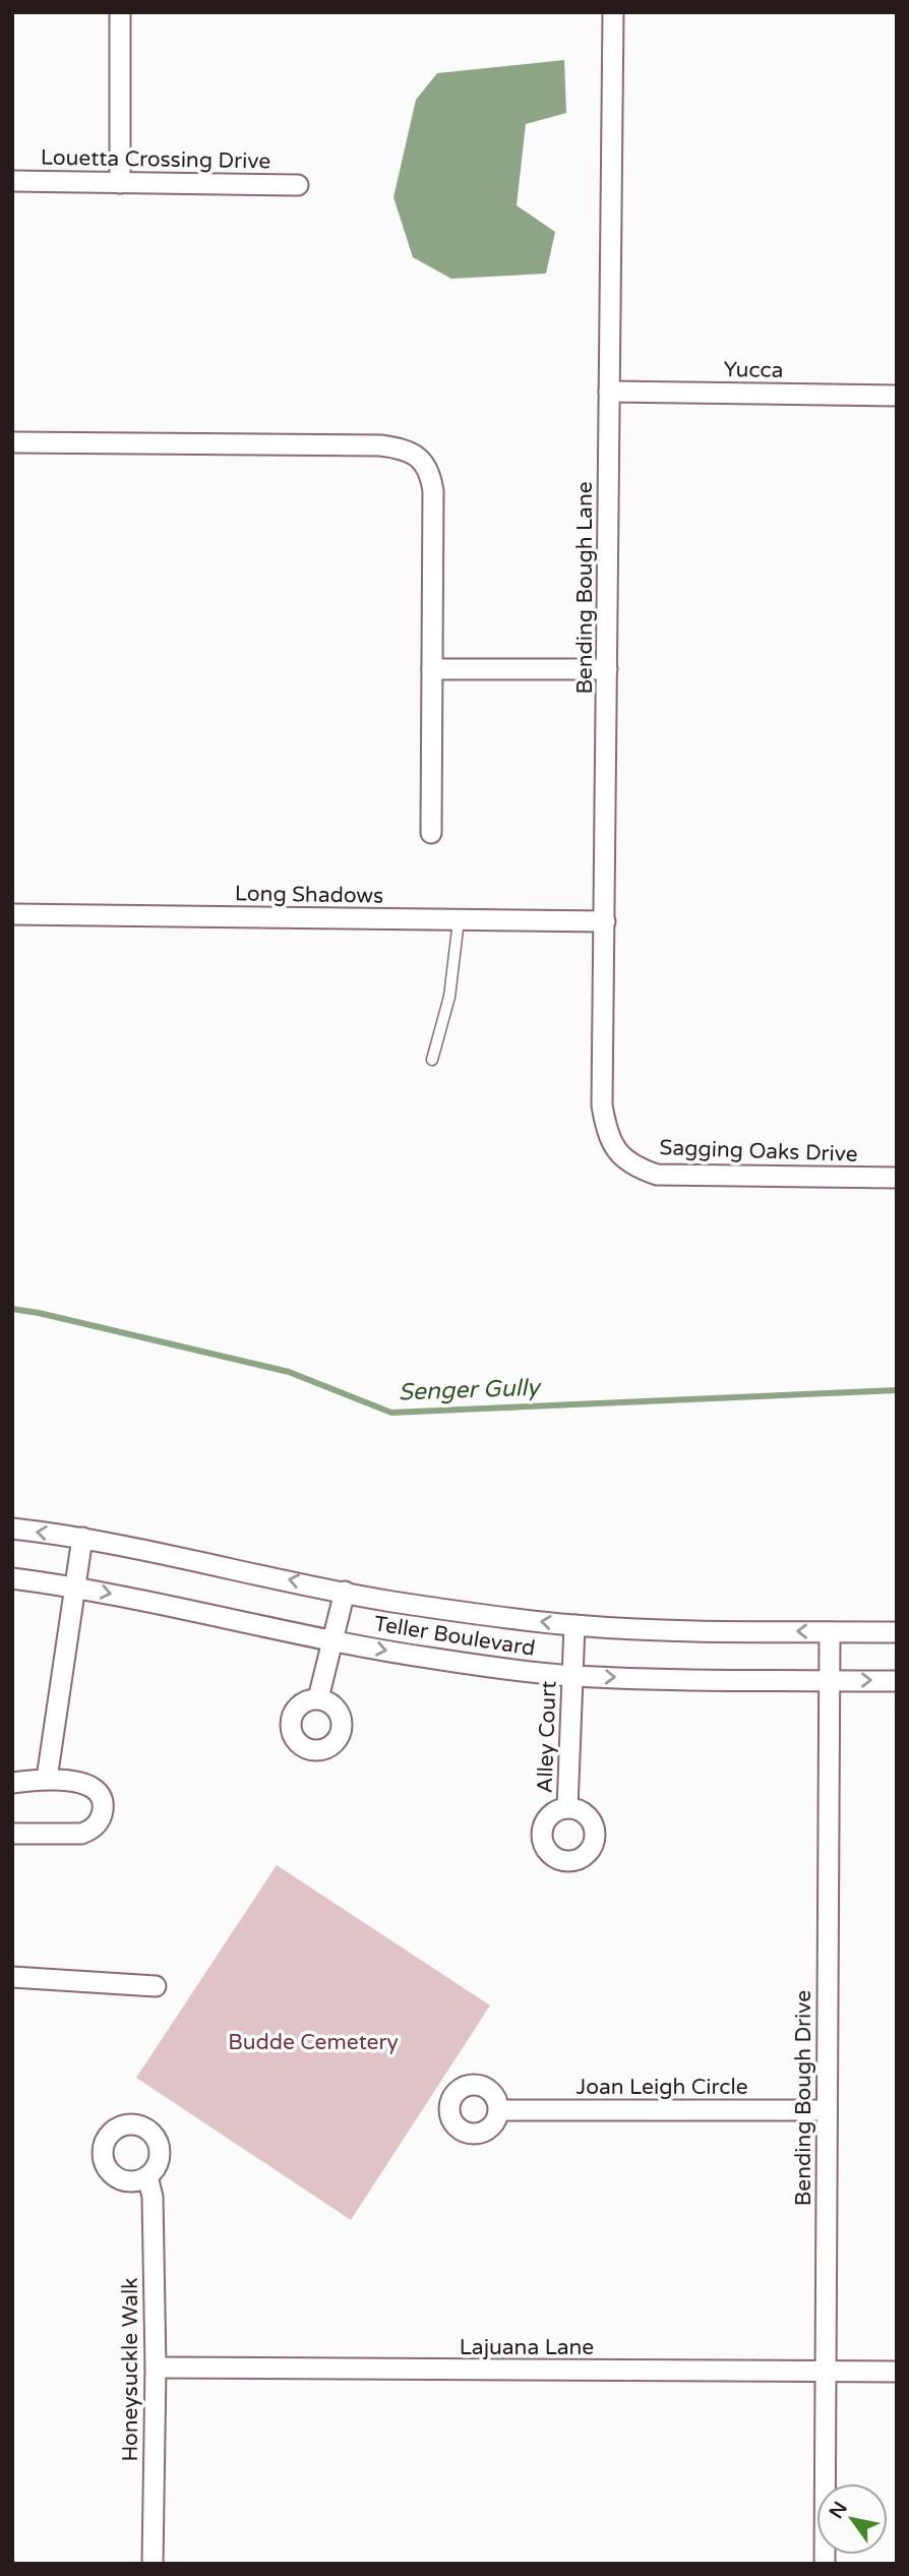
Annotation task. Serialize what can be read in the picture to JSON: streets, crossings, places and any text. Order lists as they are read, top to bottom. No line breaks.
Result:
{"streets":{"street":["Louetta Crossing Drive","Yucca","Bending Bough Lane","Long Shadows","Sagging Oaks Drive","Teller Boulevard","Alley Court","Joan Leigh Circle","Bending Bough Drive","Lajuana Lane","Honeysuckle Walk"]},"crossings":[["Yucca","Bending Bough Lane"],["Bending Bough Lane","Long Shadows"],["Bending Bough Lane","Sagging Oaks Drive"],["Teller Boulevard","Alley Court"],["Teller Boulevard","Bending Bough Drive"],["Joan Leigh Circle","Bending Bough Drive"],["Bending Bough Drive","Lajuana Lane"],["Lajuana Lane","Honeysuckle Walk"]],"water":["Senger Gully"],"parks":["Budde Cemetery"],"north":"top left"}
